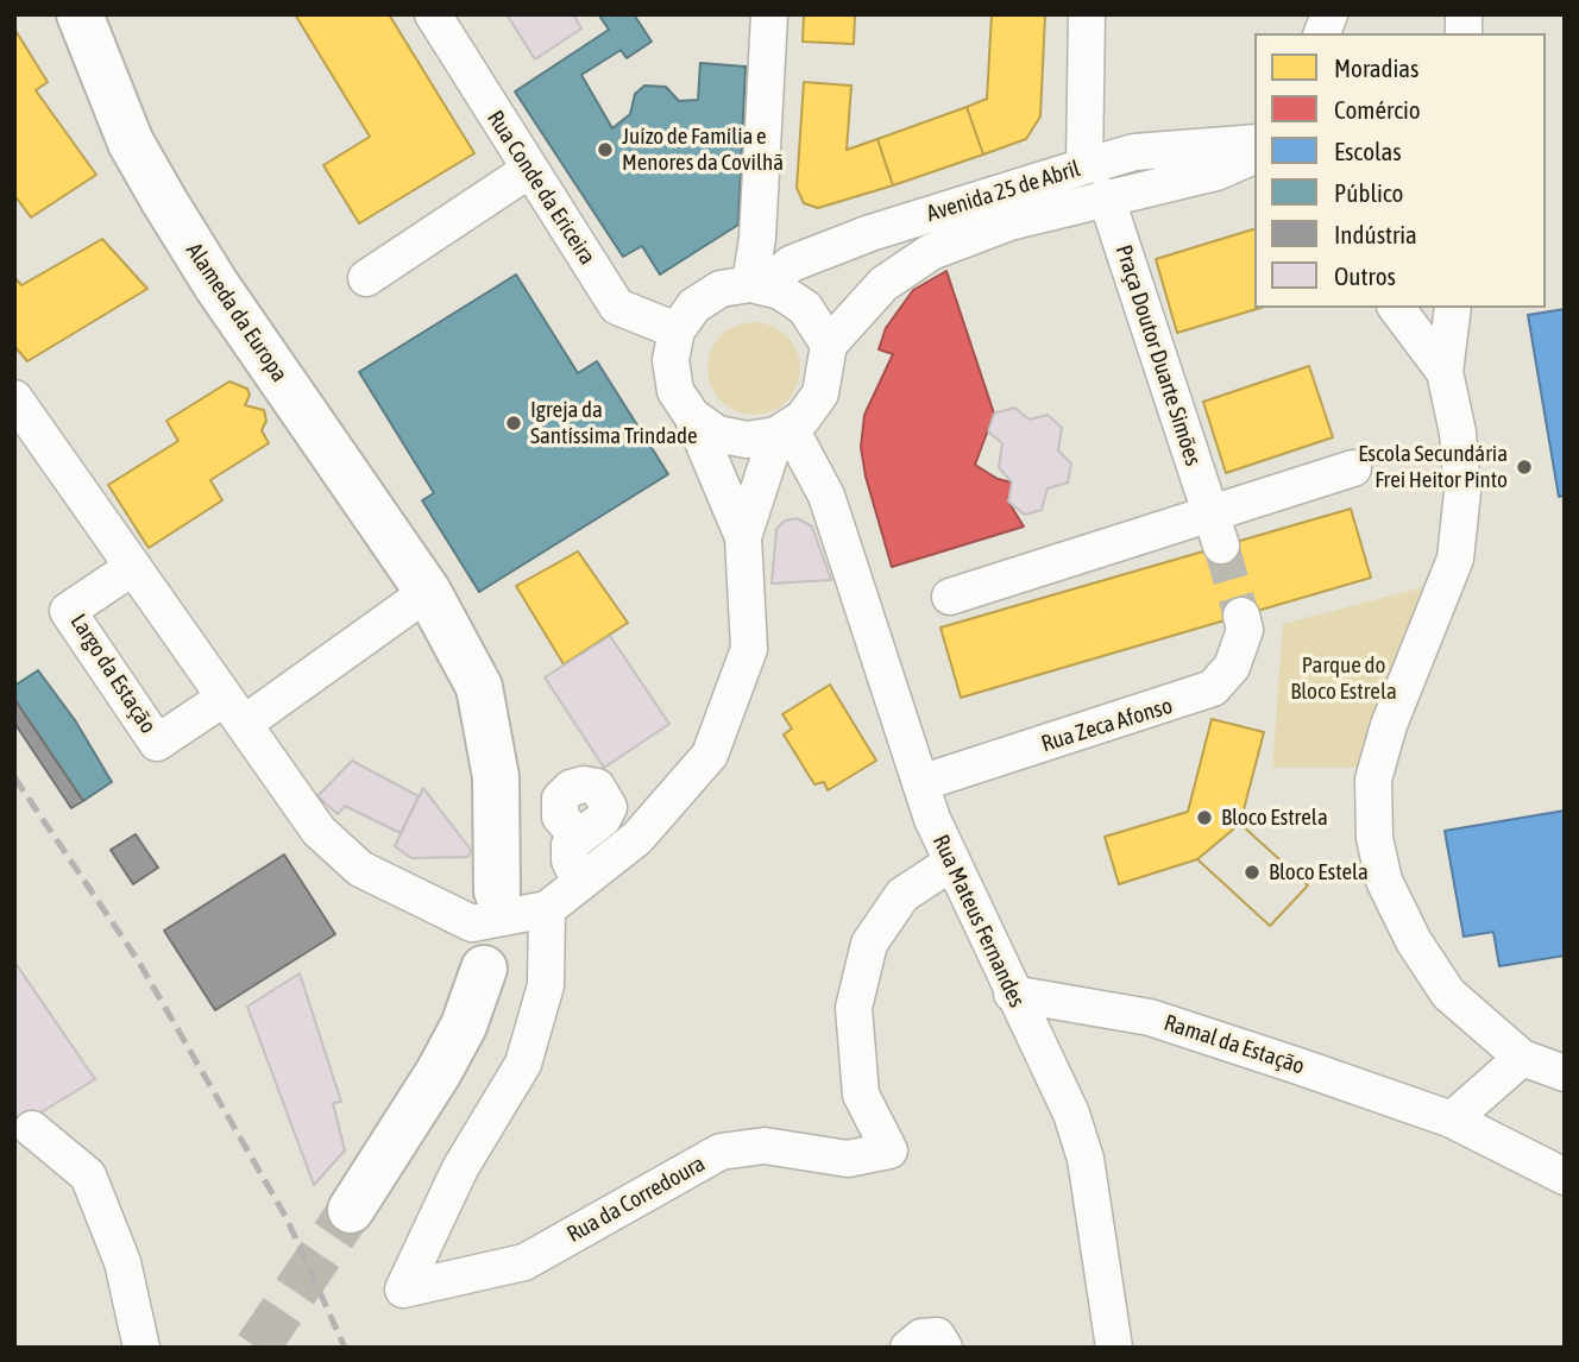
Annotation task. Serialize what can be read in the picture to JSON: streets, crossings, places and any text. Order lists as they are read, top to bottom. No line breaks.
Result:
{"streets":{"main road":["Alameda da Europa"],"street":["Rua Conde da Ericeira","Avenida 25 de Abril","Praça Doutor Duarte Simões","Largo da Estação","Rua Zeca Afonso","Rua Mateus Fernandes","Ramal da Estação","Rua da Corredoura"]},"crossings":[["Rua Conde da Ericeira","Avenida 25 de Abril"],["Rua Conde da Ericeira","Rua Mateus Fernandes"],["Avenida 25 de Abril","Praça Doutor Duarte Simões"],["Avenida 25 de Abril","Rua Mateus Fernandes"],["Rua Zeca Afonso","Rua Mateus Fernandes"],["Rua Mateus Fernandes","Ramal da Estação"],["Rua Mateus Fernandes","Rua da Corredoura"]],"parks":["Parque do Bloco Estrela"],"places":["Juízo de Família e Menores da Covilhã","Igreja da Santíssima Trindade","Escola Secundária Frei Heitor Pinto","Bloco Estrela","Bloco Estela"],"legend":["Moradias","Comércio","Escolas","Público","Indústria","Outros"]}
